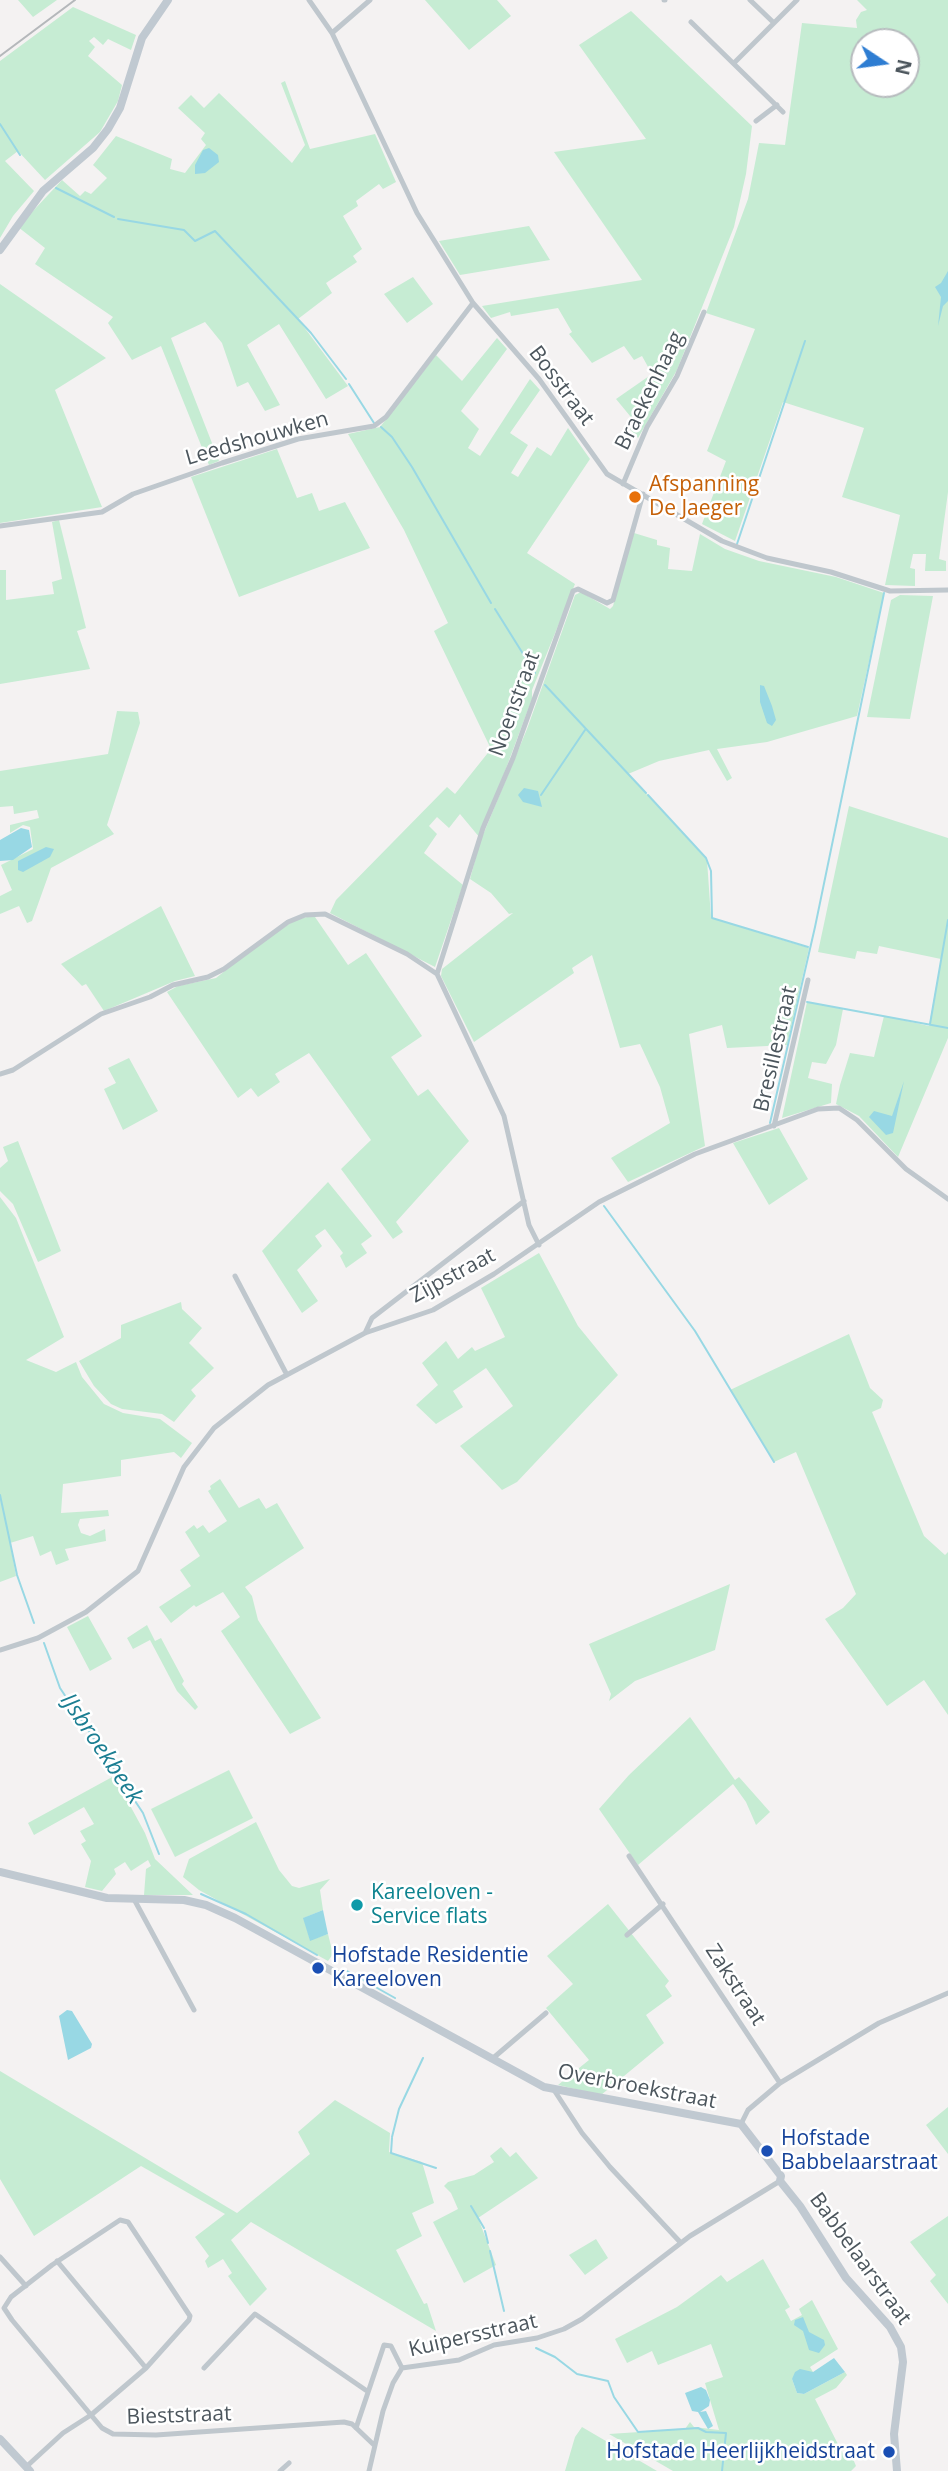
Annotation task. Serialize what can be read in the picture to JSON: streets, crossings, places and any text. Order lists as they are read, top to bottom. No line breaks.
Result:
{"streets":{"street":["Bosstraat","Braekenhaag","Leedshouwken","Noenstraat","Bresillestraat","Zijpstraat","Zakstraat","Overbroekstraat","Babbelaarstraat","Kuipersstraat","Bieststraat"]},"crossings":[["Bosstraat","Braekenhaag"],["Bosstraat","Leedshouwken"],["Bosstraat","Noenstraat"],["Bresillestraat","Zijpstraat"],["Overbroekstraat","Babbelaarstraat"],["Babbelaarstraat","Kuipersstraat"]],"water":["IJsbroekbeek"],"places":["Afspanning De Jaeger","Kareeloven - Service flats","Hofstade Residentie Kareeloven","Hofstade Babbelaarstraat","Hofstade Heerlijkheidstraat"],"north":"right"}
